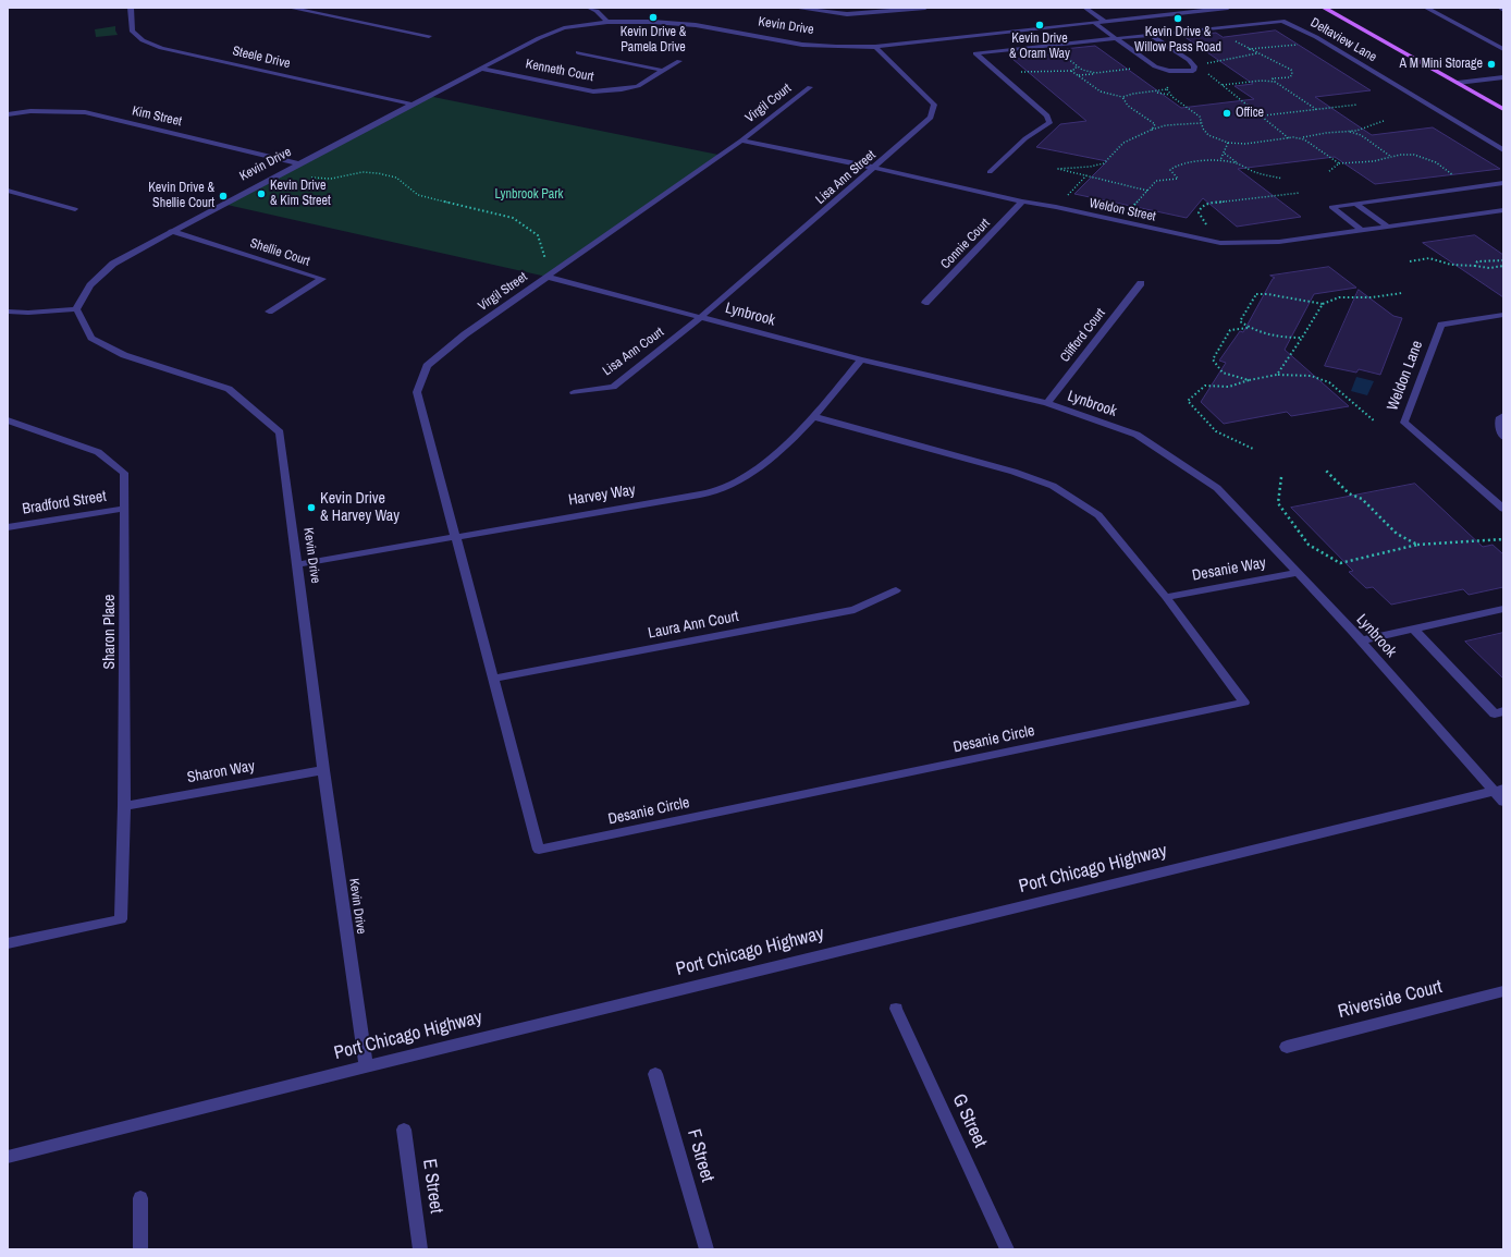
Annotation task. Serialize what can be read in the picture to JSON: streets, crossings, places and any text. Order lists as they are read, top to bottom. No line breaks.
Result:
{"streets":{"street":["Kevin Drive","Deltaview Lane","Steele Drive","Kenneth Court","Virgil Court","Kim Street","Lisa Ann Street","Weldon Street","Connie Court","Shellie Court","Virgil Street","Lynbrook","Clifford Court","Lisa Ann Court","Weldon Lane","Harvey Way","Bradford Street","Desanie Way","Laura Ann Court","Sharon Place","Desanie Circle","Sharon Way","Port Chicago Highway","Riverside Court","G Street","F Street","E Street"]},"crossings":[["Kevin Drive","Steele Drive"],["Kevin Drive","Kenneth Court"],["Kevin Drive","Kim Street"],["Kevin Drive","Lisa Ann Street"],["Kevin Drive","Shellie Court"],["Kevin Drive","Harvey Way"],["Kevin Drive","Sharon Way"],["Kevin Drive","Port Chicago Highway"],["Virgil Court","Weldon Street"],["Virgil Court","Virgil Street"],["Lisa Ann Street","Weldon Street"],["Lisa Ann Street","Lynbrook"],["Lisa Ann Street","Lisa Ann Court"],["Weldon Street","Connie Court"],["Weldon Street","Virgil Street"],["Virgil Street","Lynbrook"],["Virgil Street","Harvey Way"],["Virgil Street","Desanie Circle"],["Lynbrook","Clifford Court"],["Lynbrook","Lisa Ann Court"],["Lynbrook","Harvey Way"],["Lynbrook","Desanie Way"],["Lynbrook","Port Chicago Highway"],["Harvey Way","Desanie Circle"],["Bradford Street","Sharon Place"],["Desanie Way","Desanie Circle"],["Laura Ann Court","Desanie Circle"],["Sharon Place","Sharon Way"]],"parks":["Lynbrook Park"],"places":["Kevin Drive & Pamela Drive","Kevin Drive & Willow Pass Road","Kevin Drive & Oram Way","A M Mini Storage","Office","Kevin Drive & Kim Street","Kevin Drive & Shellie Court","Kevin Drive & Harvey Way"]}
